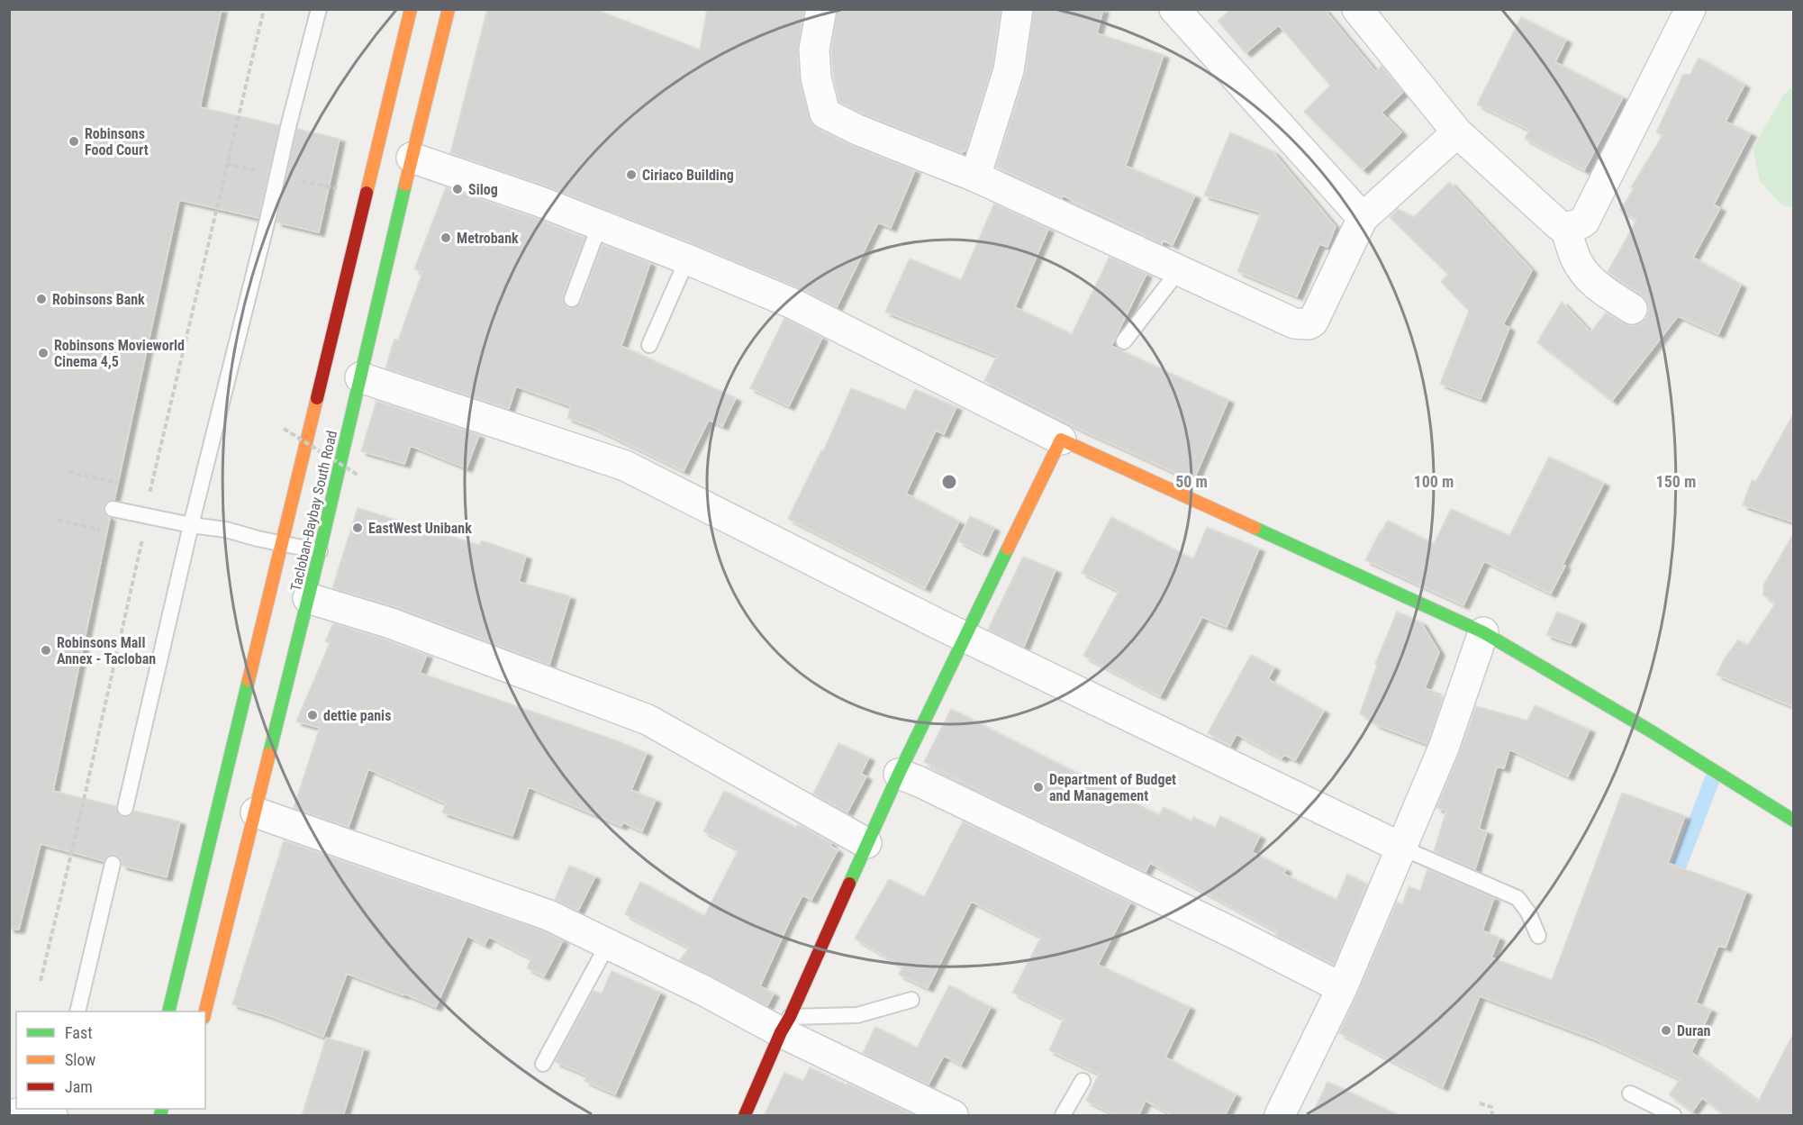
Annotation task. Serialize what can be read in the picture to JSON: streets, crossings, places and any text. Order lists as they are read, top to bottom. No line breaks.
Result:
{"streets":{"main road":["Tacloban-Baybay South Road"]},"places":["Robinsons Food Court","Ciriaco Building","Silog","Metrobank","Robinsons Bank","Robinsons Movieworld Cinema 4,5","EastWest Unibank","Robinsons Mall Annex - Tacloban","dettie panis","Department of Budget and Management","Duran"],"legend":["Fast","Slow","Jam"],"rings":["50 m","100 m","150 m"]}
